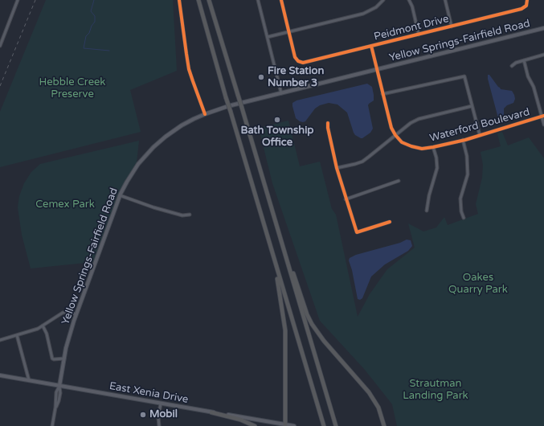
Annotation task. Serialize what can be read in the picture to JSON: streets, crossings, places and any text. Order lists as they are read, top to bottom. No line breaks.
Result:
{"streets":{"main road":["Yellow Springs-Fairfield Road","East Xenia Drive"],"street":["Peidmont Drive","Waterford Boulevard"]},"crossings":[["Peidmont Drive","Waterford Boulevard"],["Yellow Springs-Fairfield Road","Waterford Boulevard"],["Yellow Springs-Fairfield Road","East Xenia Drive"]],"parks":["Hebble Creek Preserve","Cemex Park","Oakes Quarry Park","Strautman Landing Park"],"places":["Fire Station Number 3","Bath Township Office","Mobil"]}
